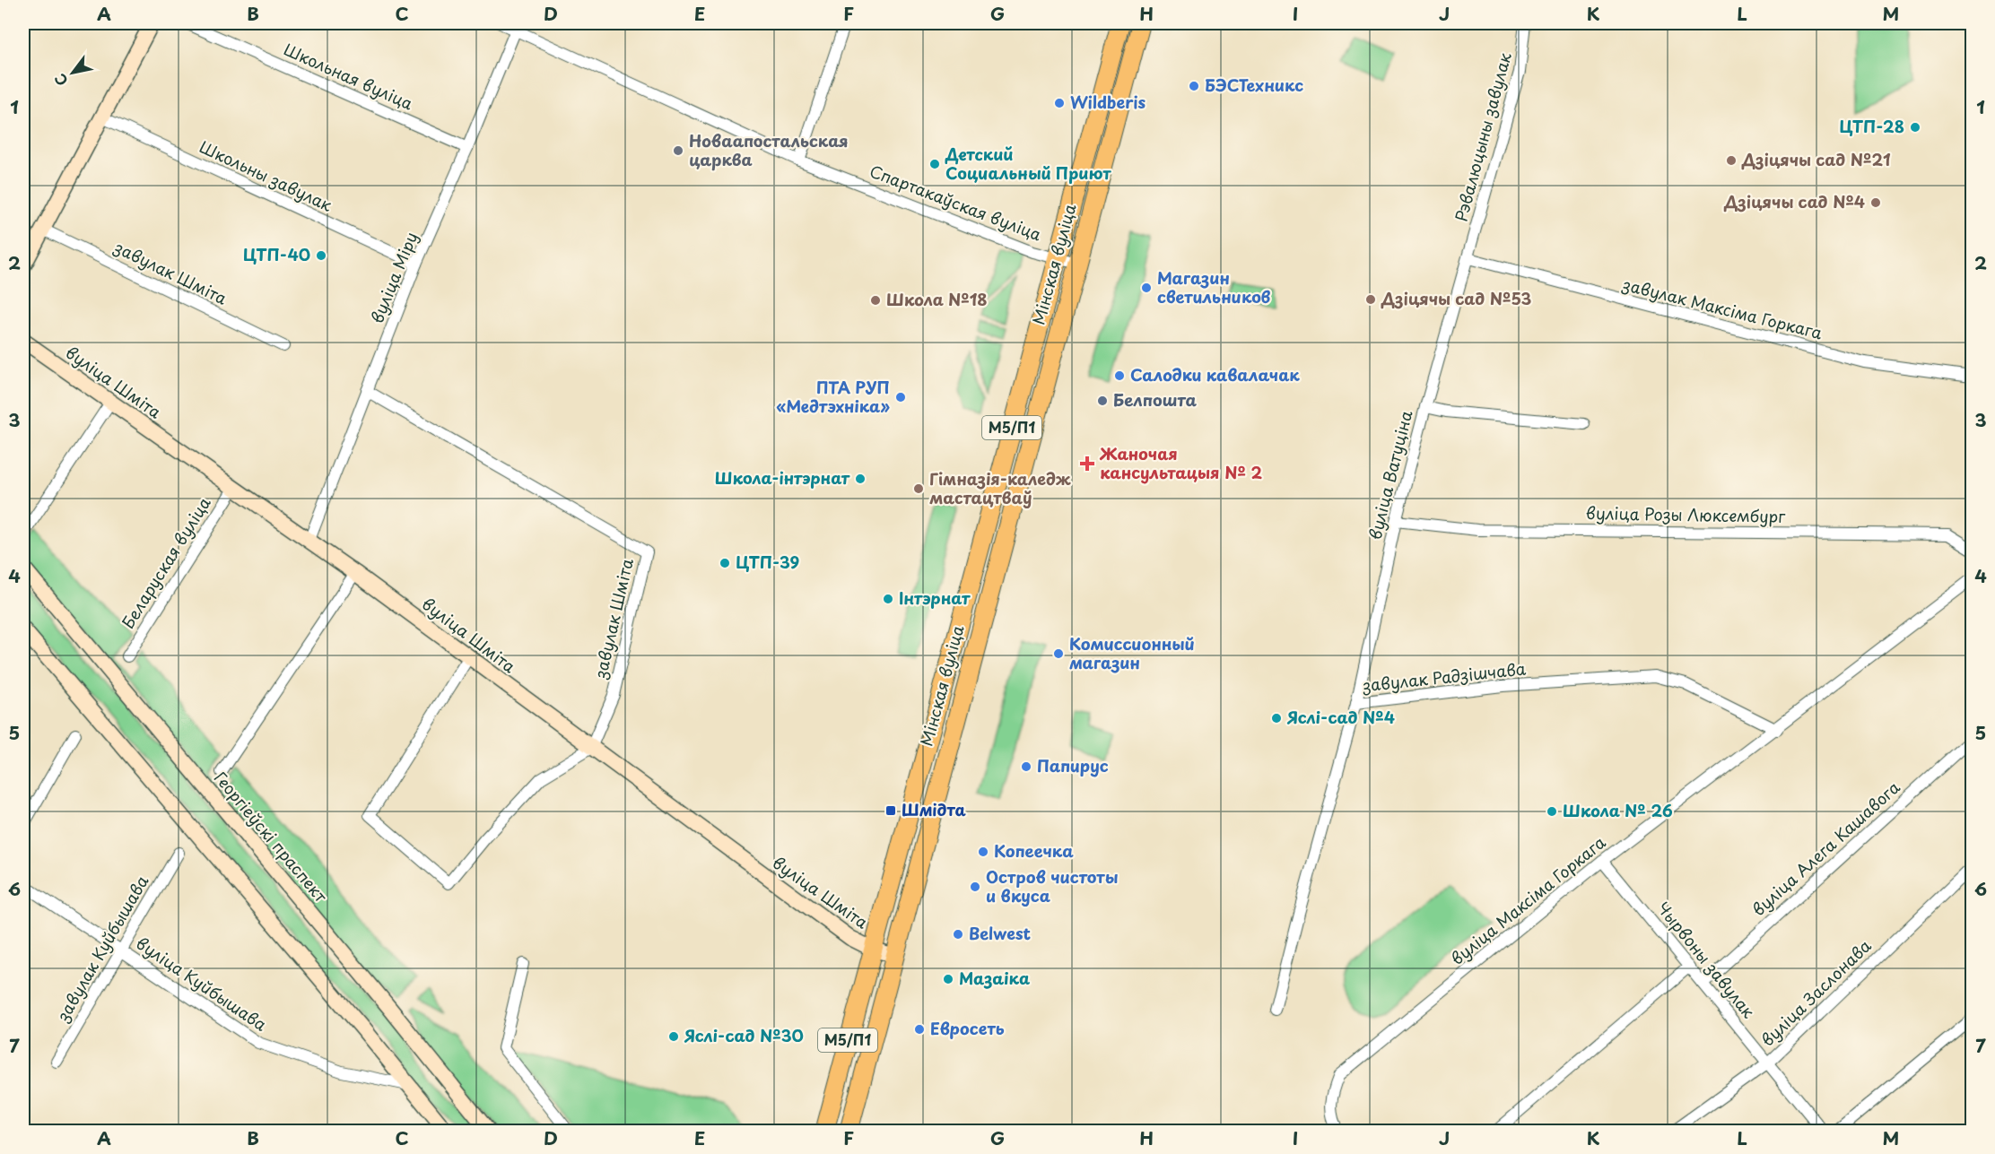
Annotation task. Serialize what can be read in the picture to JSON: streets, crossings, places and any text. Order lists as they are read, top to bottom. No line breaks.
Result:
{"streets":{"main road":["Мінская вуліца","вуліца Шміта","М5/П1","Георгіеўскі праспект"],"street":["Школьная вуліца","Рэвалюцыны завулак","Школьны завулак","Спартакаўская вуліца","завулак Шміта","вуліца Міру","завулак Максіма Горкага","вуліца Ватуціна","вуліца Розы Люксембург","Беларуская вуліца","завулак Радзішчава","вуліца Алега Кашавога","вуліца Максіма Горкага","завулак Куйбышава","Чырвоны завулак","вуліца Куйбышава","вуліца Заслонава"]},"crossings":[["Школьная вуліца","вуліца Міру"],["Рэвалюцыны завулак","завулак Максіма Горкага"],["Рэвалюцыны завулак","вуліца Ватуціна"],["Школьны завулак","вуліца Міру"],["Спартакаўская вуліца","Мінская вуліца"],["Спартакаўская вуліца","вуліца Міру"],["Мінская вуліца","вуліца Шміта"],["завулак Шміта","вуліца Міру"],["завулак Шміта","вуліца Шміта"],["вуліца Міру","вуліца Шміта"],["завулак Максіма Горкага","вуліца Ватуціна"],["вуліца Шміта","Беларуская вуліца"],["вуліца Ватуціна","вуліца Розы Люксембург"],["вуліца Ватуціна","завулак Радзішчава"],["завулак Радзішчава","вуліца Максіма Горкага"],["вуліца Алега Кашавога","Чырвоны завулак"],["вуліца Максіма Горкага","Чырвоны завулак"],["завулак Куйбышава","вуліца Куйбышава"],["Чырвоны завулак","вуліца Заслонава"]],"places":{"other":["БЭСТехникс","Wildberis","ЦТП-28","Новаапостальская царква","Дзіцячы сад №21","Детский Социальный Приют","Дзіцячы сад №4","ЦТП-40","Магазин светильников","Дзіцячы сад №53","Школа №18","Салодки кавалачак","ПТА РУП «Медтэхніка»","Белпошта","Школа-інтэрнат","Гімназія-каледж мастацтваў","ЦТП-39","Інтэрнат","Комиссионный магазин","Яслі-сад №4","Папирус","Школа № 26","Копеечка","Остров чистоты и вкуса","Belwest","Мазаіка","Евросеть","Яслі-сад №30"],"health":["Жаночая кансультацыя № 2"],"transit":["Шмідта"]},"north":"bottom left","grid":{"columns":["A","B","C","D","E","F","G","H","I","J","K","L","M"],"rows":["1","2","3","4","5","6","7"]}}
